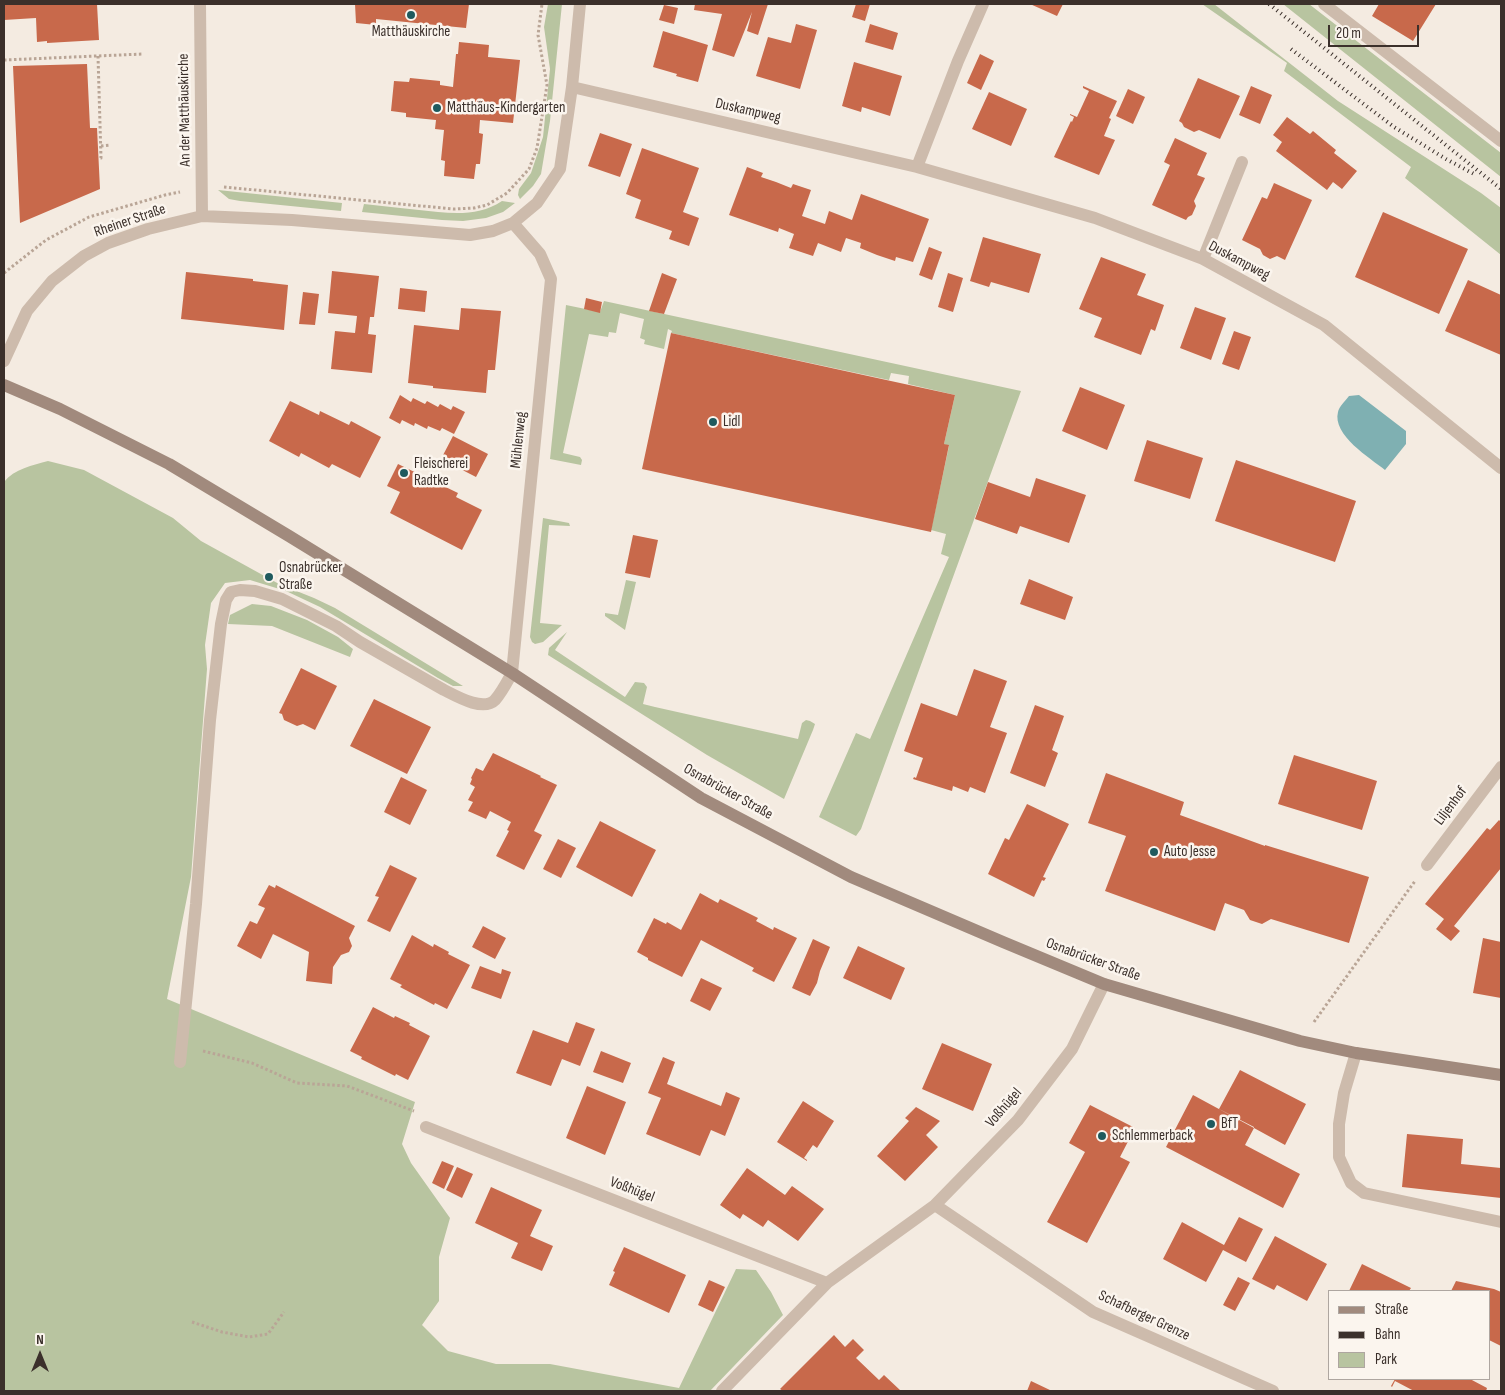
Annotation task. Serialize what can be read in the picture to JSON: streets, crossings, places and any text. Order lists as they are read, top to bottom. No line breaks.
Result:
{"streets":{"main road":["Osnabrücker Straße"],"street":["An der Matthäuskirche","Duskampweg","Rheiner Straße","Mühlenweg","Liljenhof","Voßhügel","Schafberger Grenze"]},"crossings":[["An der Matthäuskirche","Rheiner Straße"],["Mühlenweg","Osnabrücker Straße"],["Osnabrücker Straße","Voßhügel"],["Voßhügel","Schafberger Grenze"]],"places":["Matthäuskirche","Matthäus-Kindergarten","Lidl","Fleischerei Radtke","Osnabrücker Straße","Auto Jesse","BfT","Schlemmerback"],"legend":["Straße","Bahn","Park"],"scale_bar":"20 m","north":"top"}
